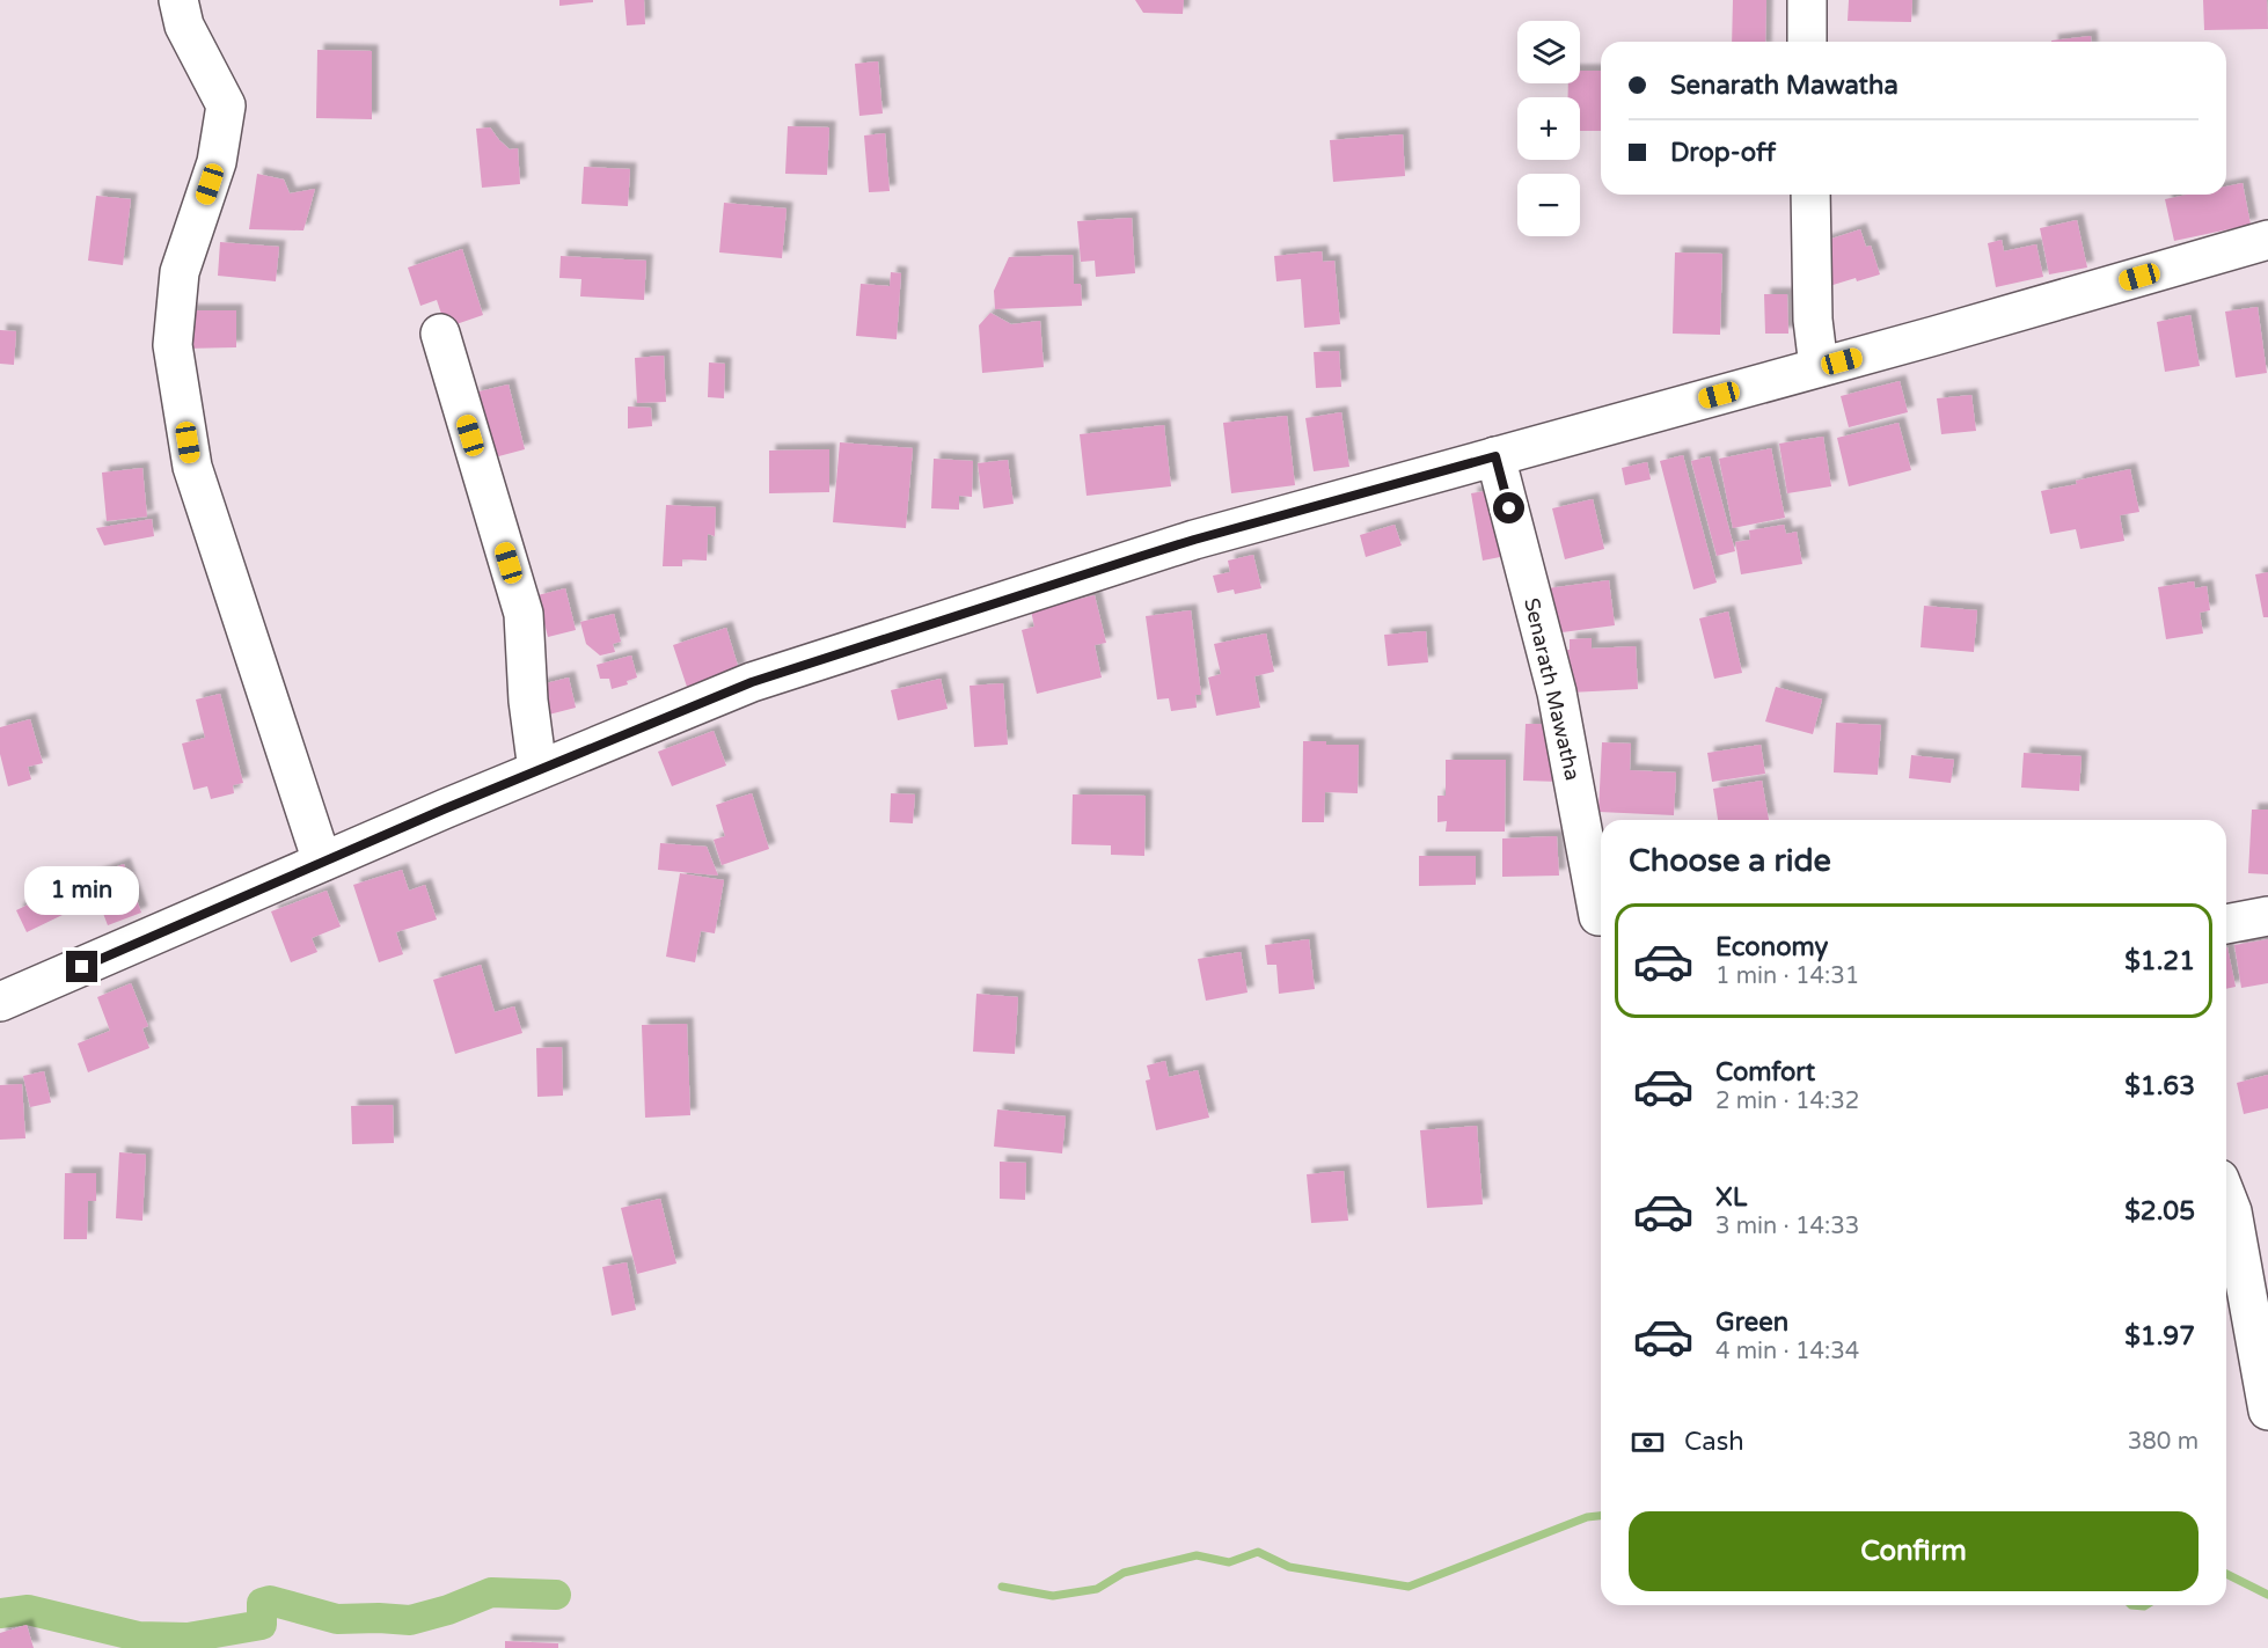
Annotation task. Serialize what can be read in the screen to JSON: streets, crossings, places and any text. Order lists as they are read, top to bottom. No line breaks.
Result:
{"streets":{"main road":["Senarath Mawatha"]},"page":{"map_buttons":["+","−"],"banner":["Senarath Mawatha","Drop-off"],"heading":"Choose a ride","bubble":"1 min","list":[{"name":"Economy","note":"1 min · 14:31","value":"$1.21"},{"name":"Comfort","note":"2 min · 14:32","value":"$1.63"},{"name":"XL","note":"3 min · 14:33","value":"$2.05"},{"name":"Green","note":"4 min · 14:34","value":"$1.97"}],"pay":["Cash","380 m"],"buttons":"Confirm"}}
